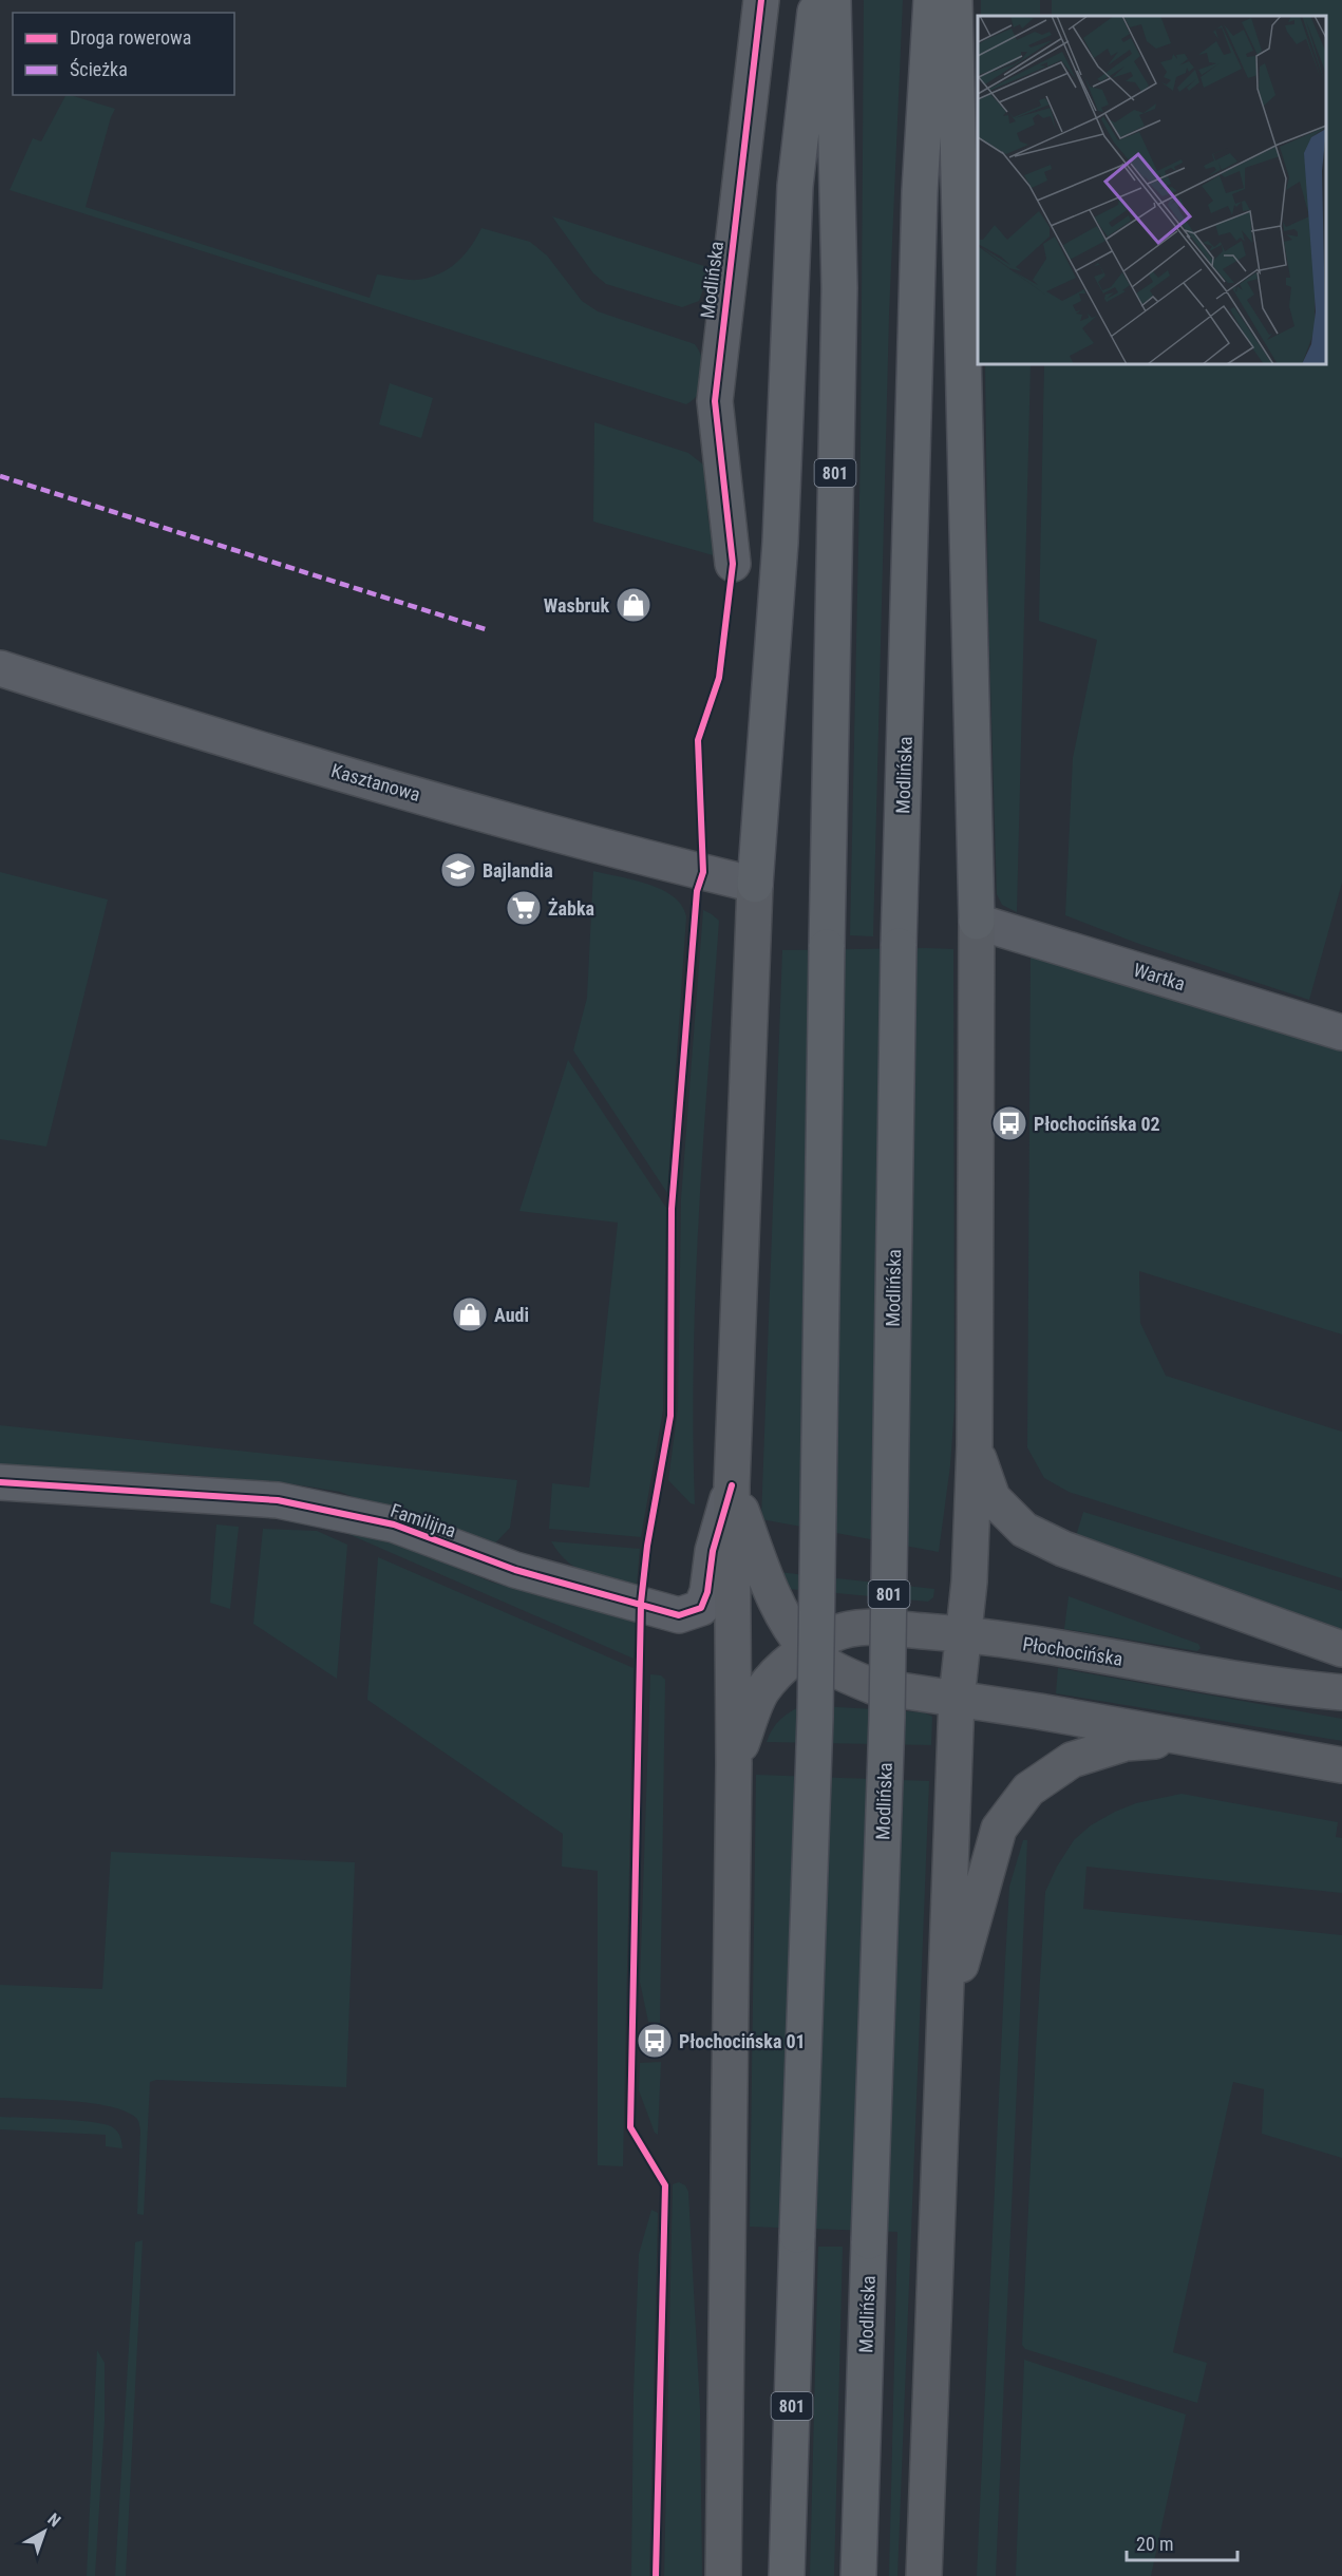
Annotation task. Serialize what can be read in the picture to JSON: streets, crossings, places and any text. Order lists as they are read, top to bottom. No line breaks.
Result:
{"streets":{"main road":["Modlińska","801","Płochocińska"],"street":["Kasztanowa","Wartka","Familijna"]},"places":{"shop":["Wasbruk","Audi"],"school or university":["Bajlandia"],"supermarket":["Żabka"],"bus stop":["Płochocińska 02","Płochocińska 01"]},"legend":["Droga rowerowa","Ścieżka"],"scale_bar":"20 m","north":"top right"}
